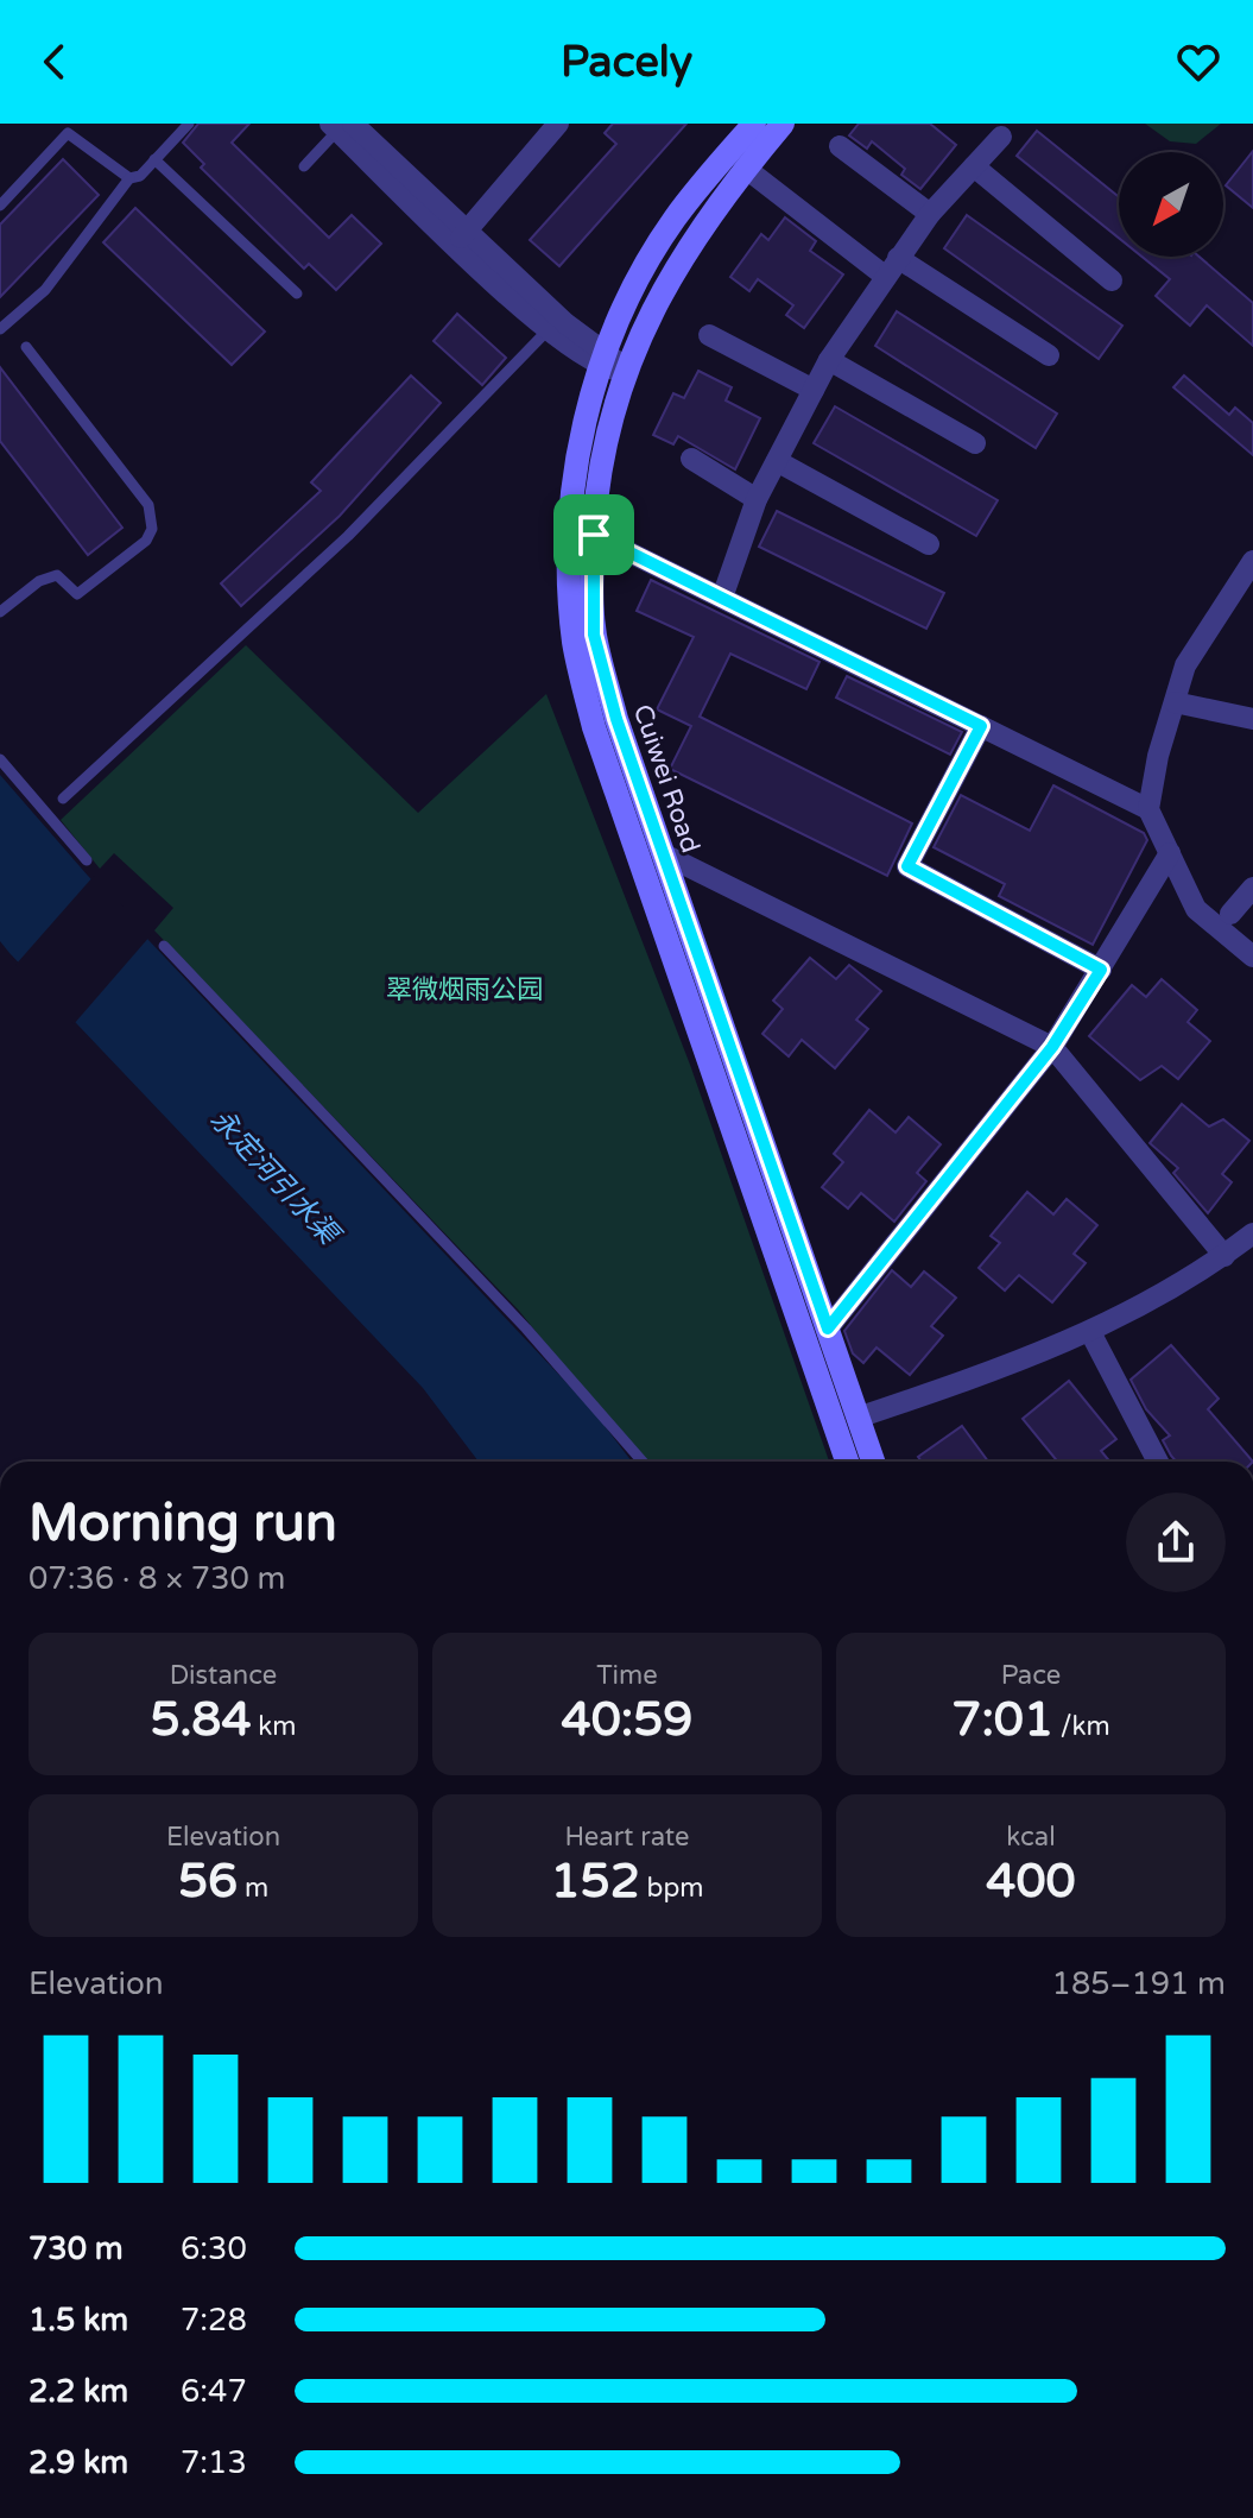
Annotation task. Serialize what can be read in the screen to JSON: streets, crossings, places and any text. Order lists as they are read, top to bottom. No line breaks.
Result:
{"streets":{"main road":["Cuiwei Road"]},"water":["永定河引水渠"],"parks":["翠微烟雨公园"],"north":"bottom left","page":{"header":"Pacely","heading":["Morning run","07:36 · 8 × 730 m"],"stats":[["Distance","5.84 km"],["Time","40:59"],["Pace","7:01 /km"],["Elevation","56 m"],["Heart rate","152 bpm"],["kcal","400"]],"chart":["Elevation","185–191 m"],"list":[{"name":"730 m","note":"6:30"},{"name":"1.5 km","note":"7:28"},{"name":"2.2 km","note":"6:47"},{"name":"2.9 km","note":"7:13"}]}}
